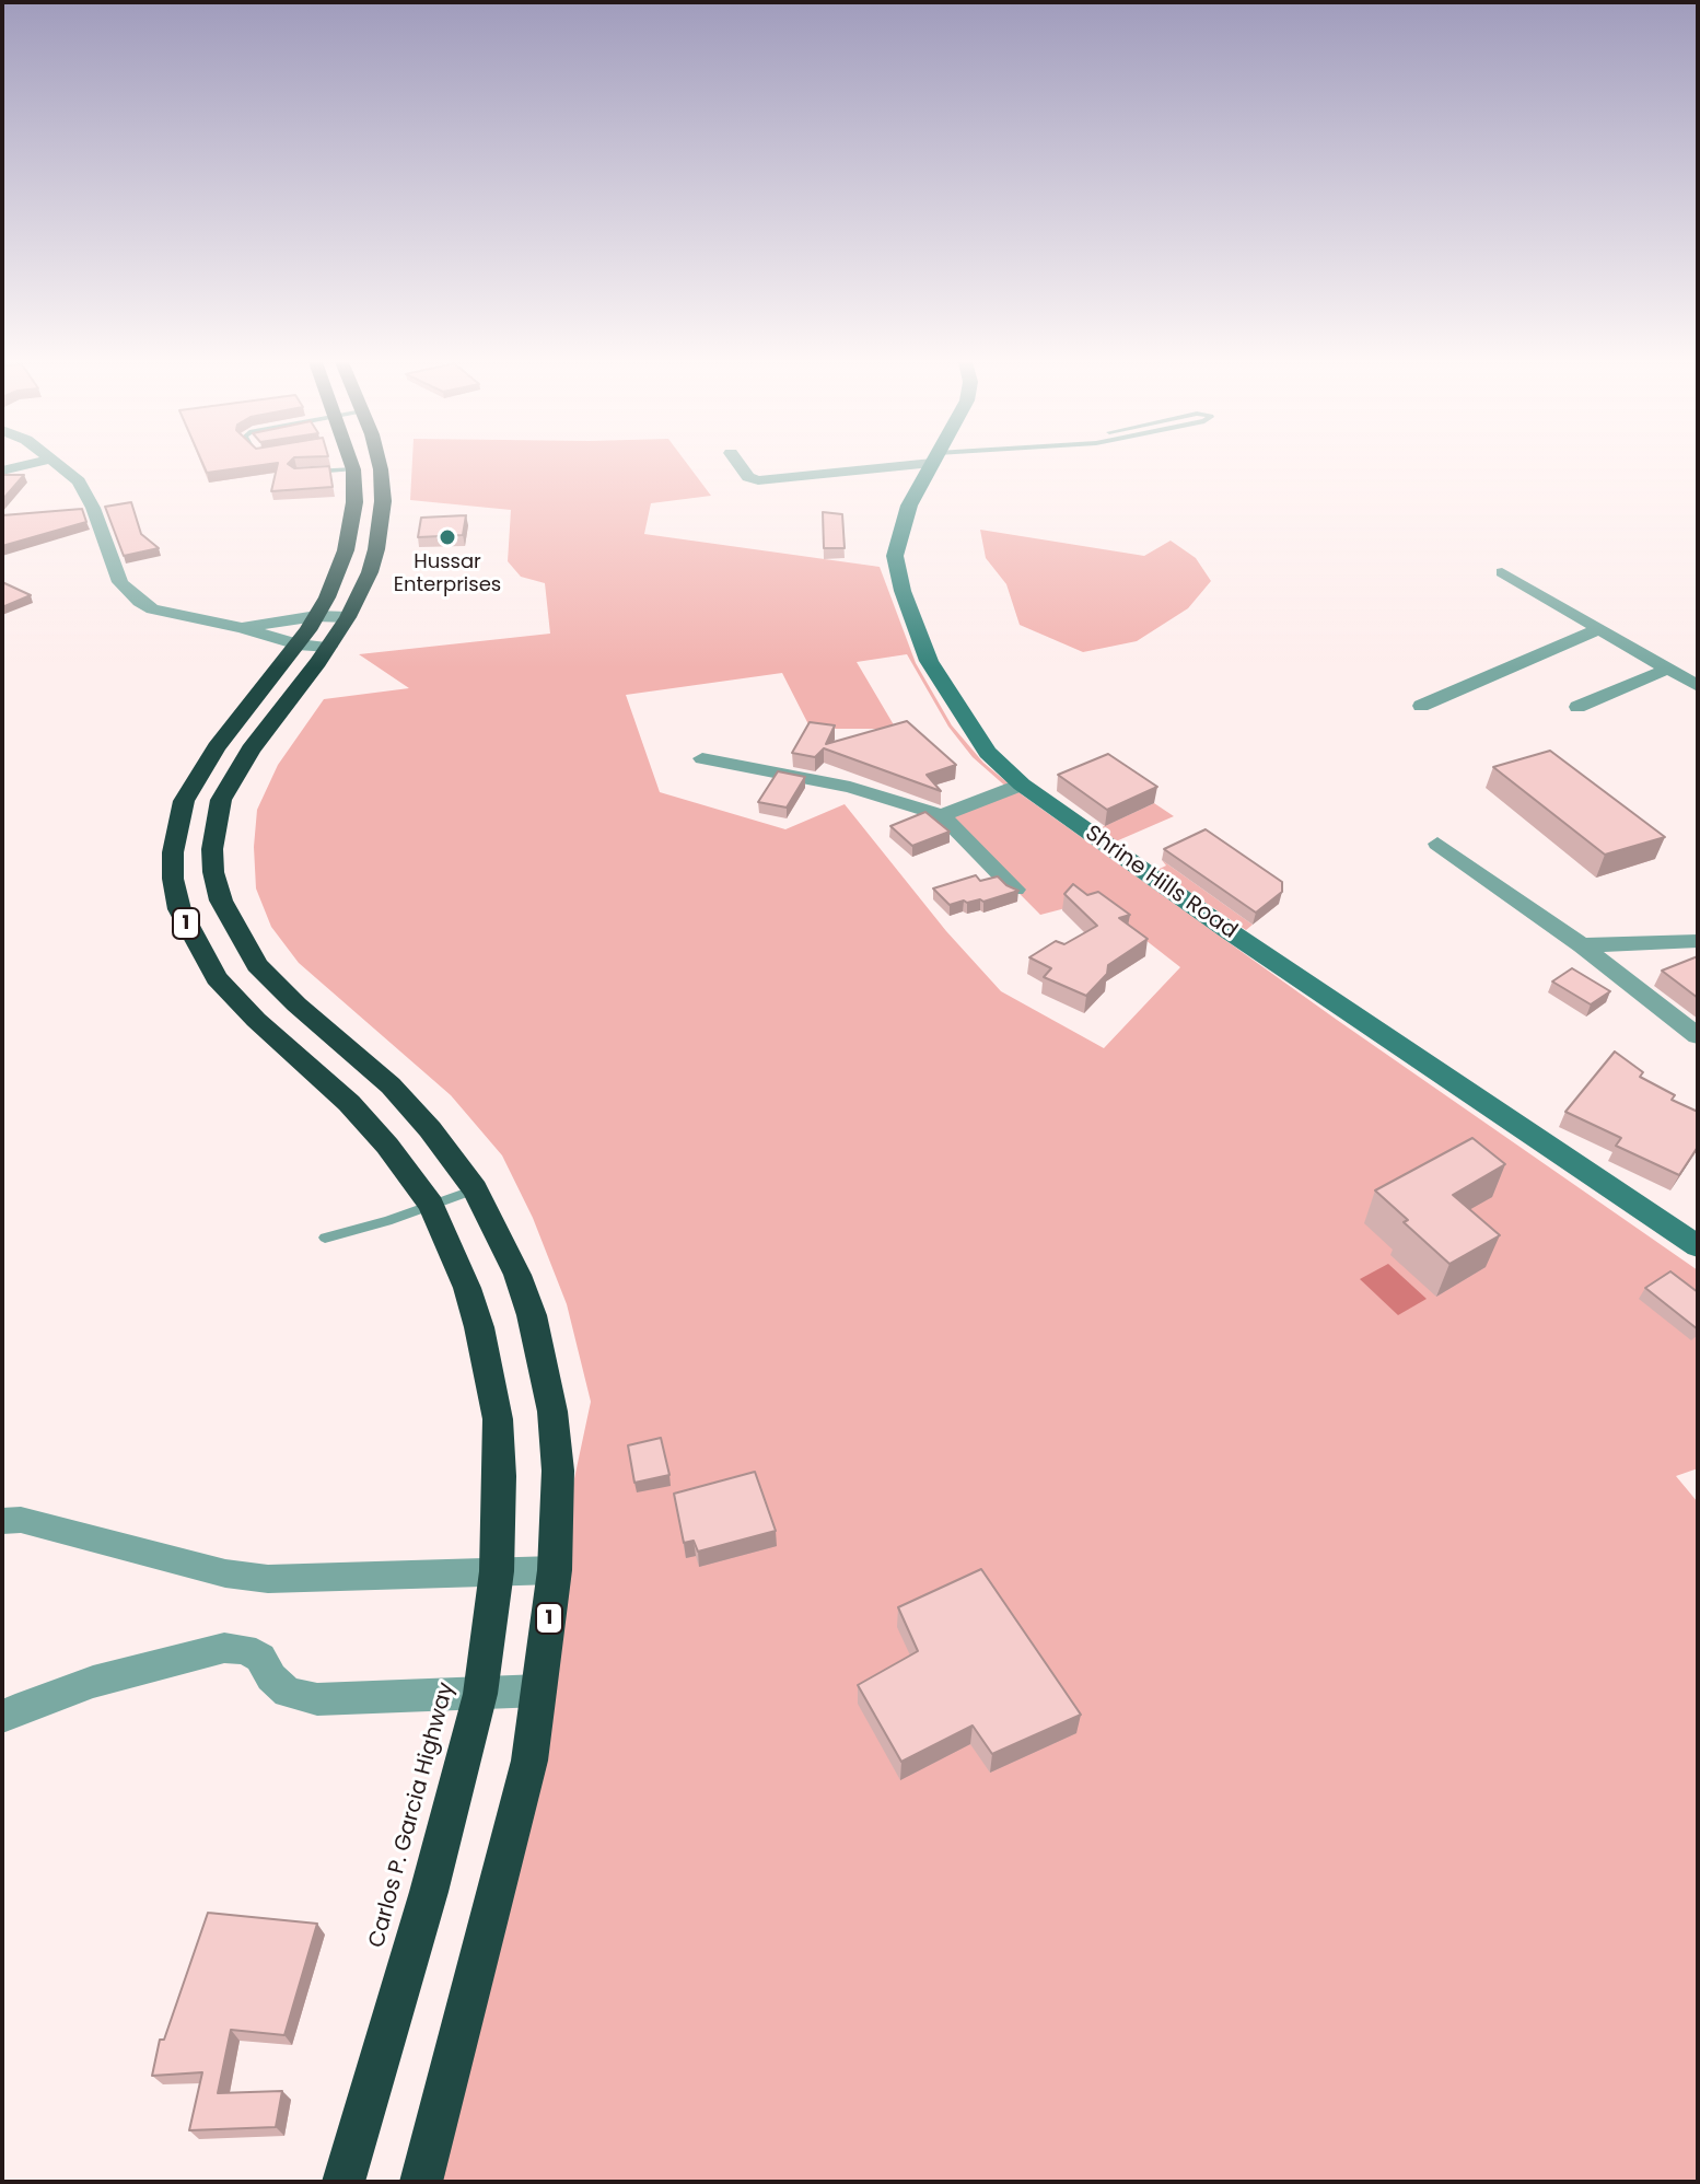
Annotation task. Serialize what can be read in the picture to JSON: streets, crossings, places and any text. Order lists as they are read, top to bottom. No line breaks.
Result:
{"streets":{"highway":["1","Carlos P. Garcia Highway"],"street":["Shrine Hills Road"]},"places":["Hussar Enterprises"]}
